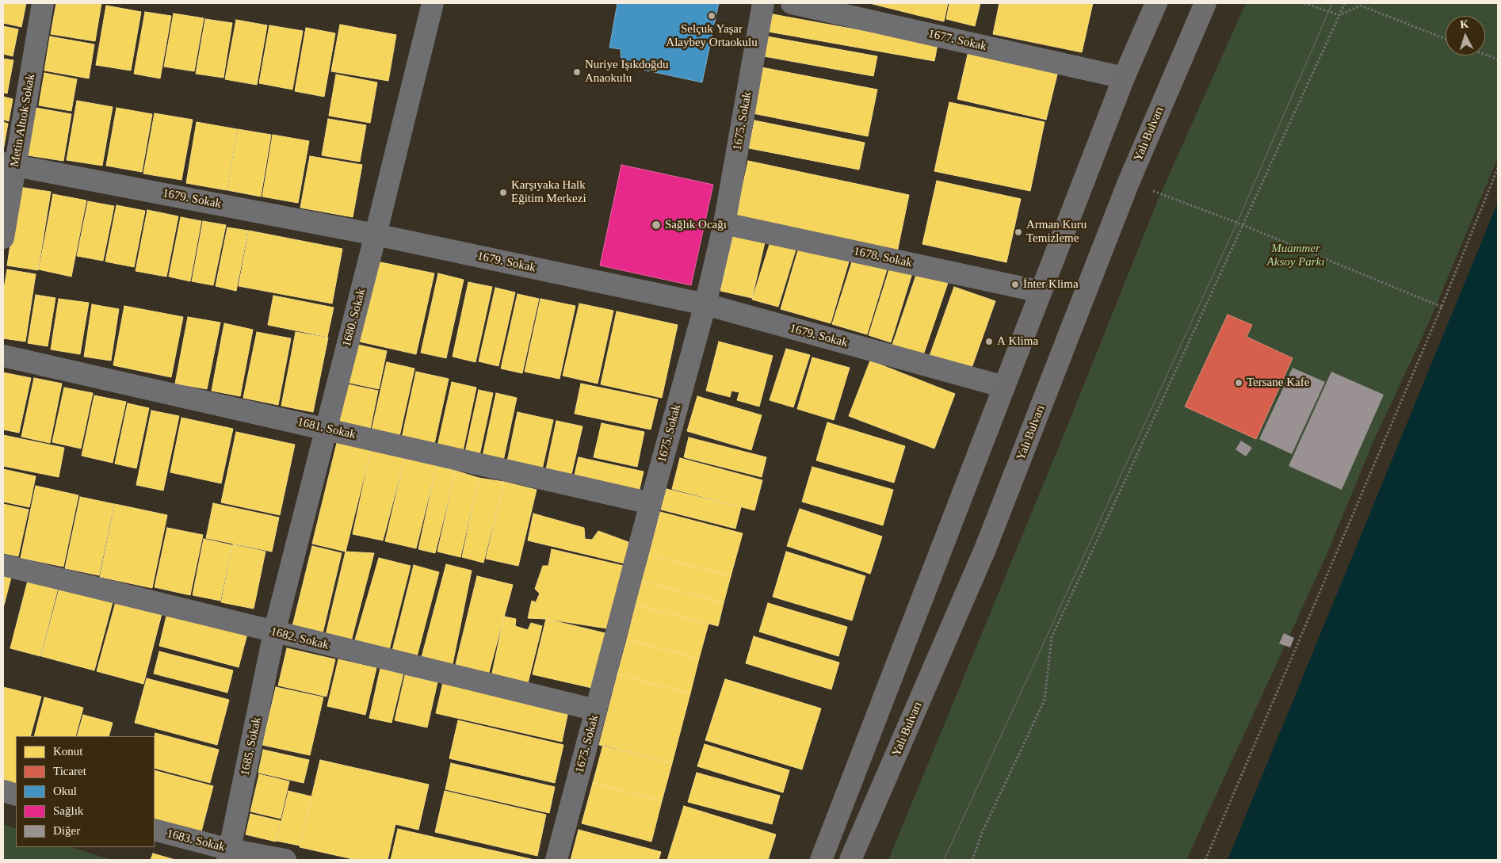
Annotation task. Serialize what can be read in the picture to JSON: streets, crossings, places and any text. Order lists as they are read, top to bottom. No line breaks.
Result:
{"streets":{"main road":["Yalı Bulvarı"],"street":["1677. Sokak","Metin Altıok Sokak","1675. Sokak","1679. Sokak","1678. Sokak","1680. Sokak","1681. Sokak","1682. Sokak","1685. Sokak","1683. Sokak"]},"crossings":[["Metin Altıok Sokak","1679. Sokak"],["1675. Sokak","1679. Sokak"],["1675. Sokak","1678. Sokak"],["1675. Sokak","1681. Sokak"],["1675. Sokak","1682. Sokak"],["1679. Sokak","1680. Sokak"],["1680. Sokak","1681. Sokak"],["1680. Sokak","1682. Sokak"],["1680. Sokak","1685. Sokak"],["1682. Sokak","1685. Sokak"],["1685. Sokak","1683. Sokak"]],"parks":["Muammer Aksoy Parkı"],"places":["Selçuk Yaşar Alaybey Ortaokulu","Nuriye Işıkdoğdu Anaokulu","Karşıyaka Halk Eğitim Merkezi","Sağlık Ocağı","Arman Kuru Temizleme","İnter Klima","A Klima","Tersane Kafe"],"legend":["Konut","Ticaret","Okul","Sağlık","Diğer"],"north":"top"}
